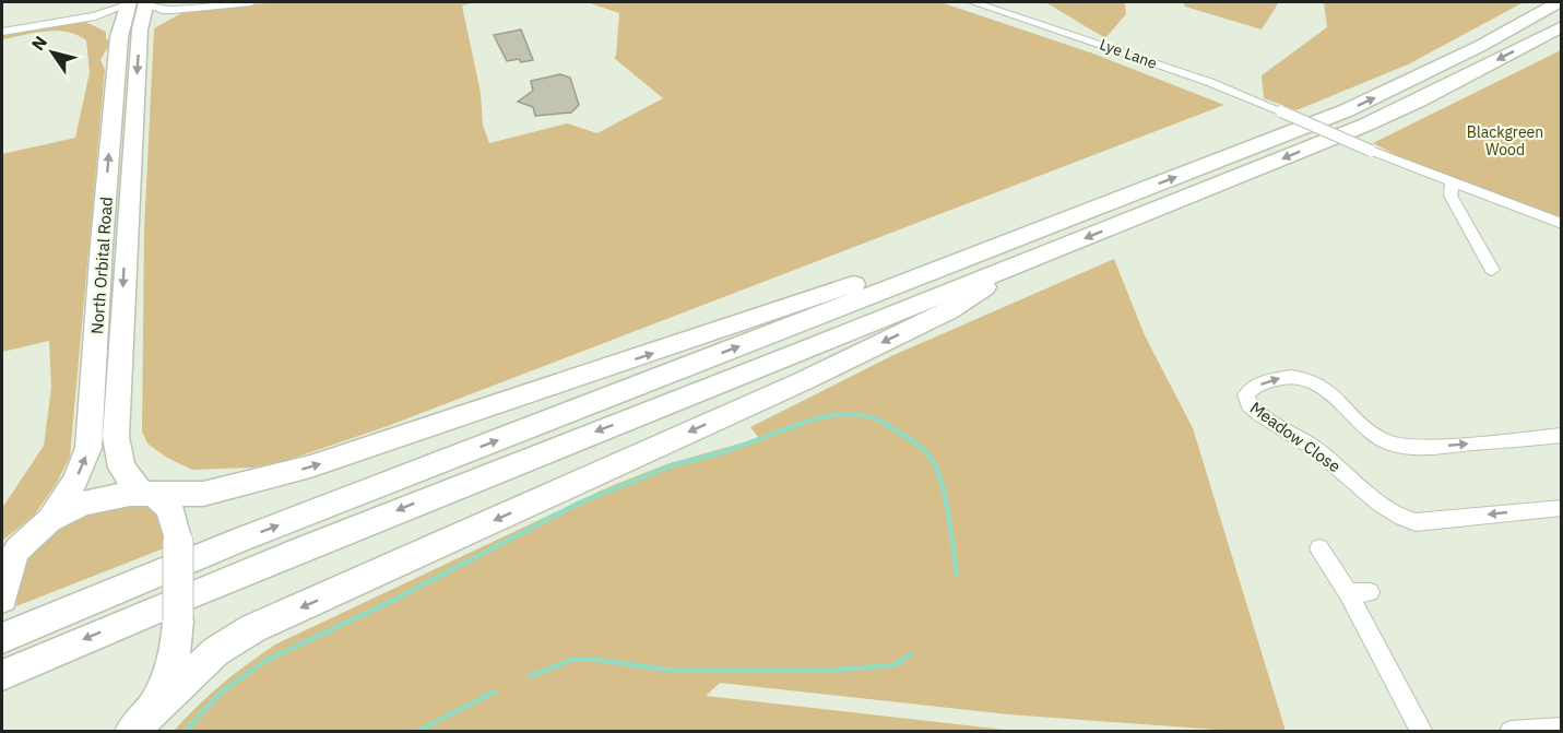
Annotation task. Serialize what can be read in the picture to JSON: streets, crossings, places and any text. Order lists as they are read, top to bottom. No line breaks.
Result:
{"streets":{"highway":["North Orbital Road"],"street":["Lye Lane","Meadow Close"]},"parks":["Blackgreen Wood"],"north":"top left"}
